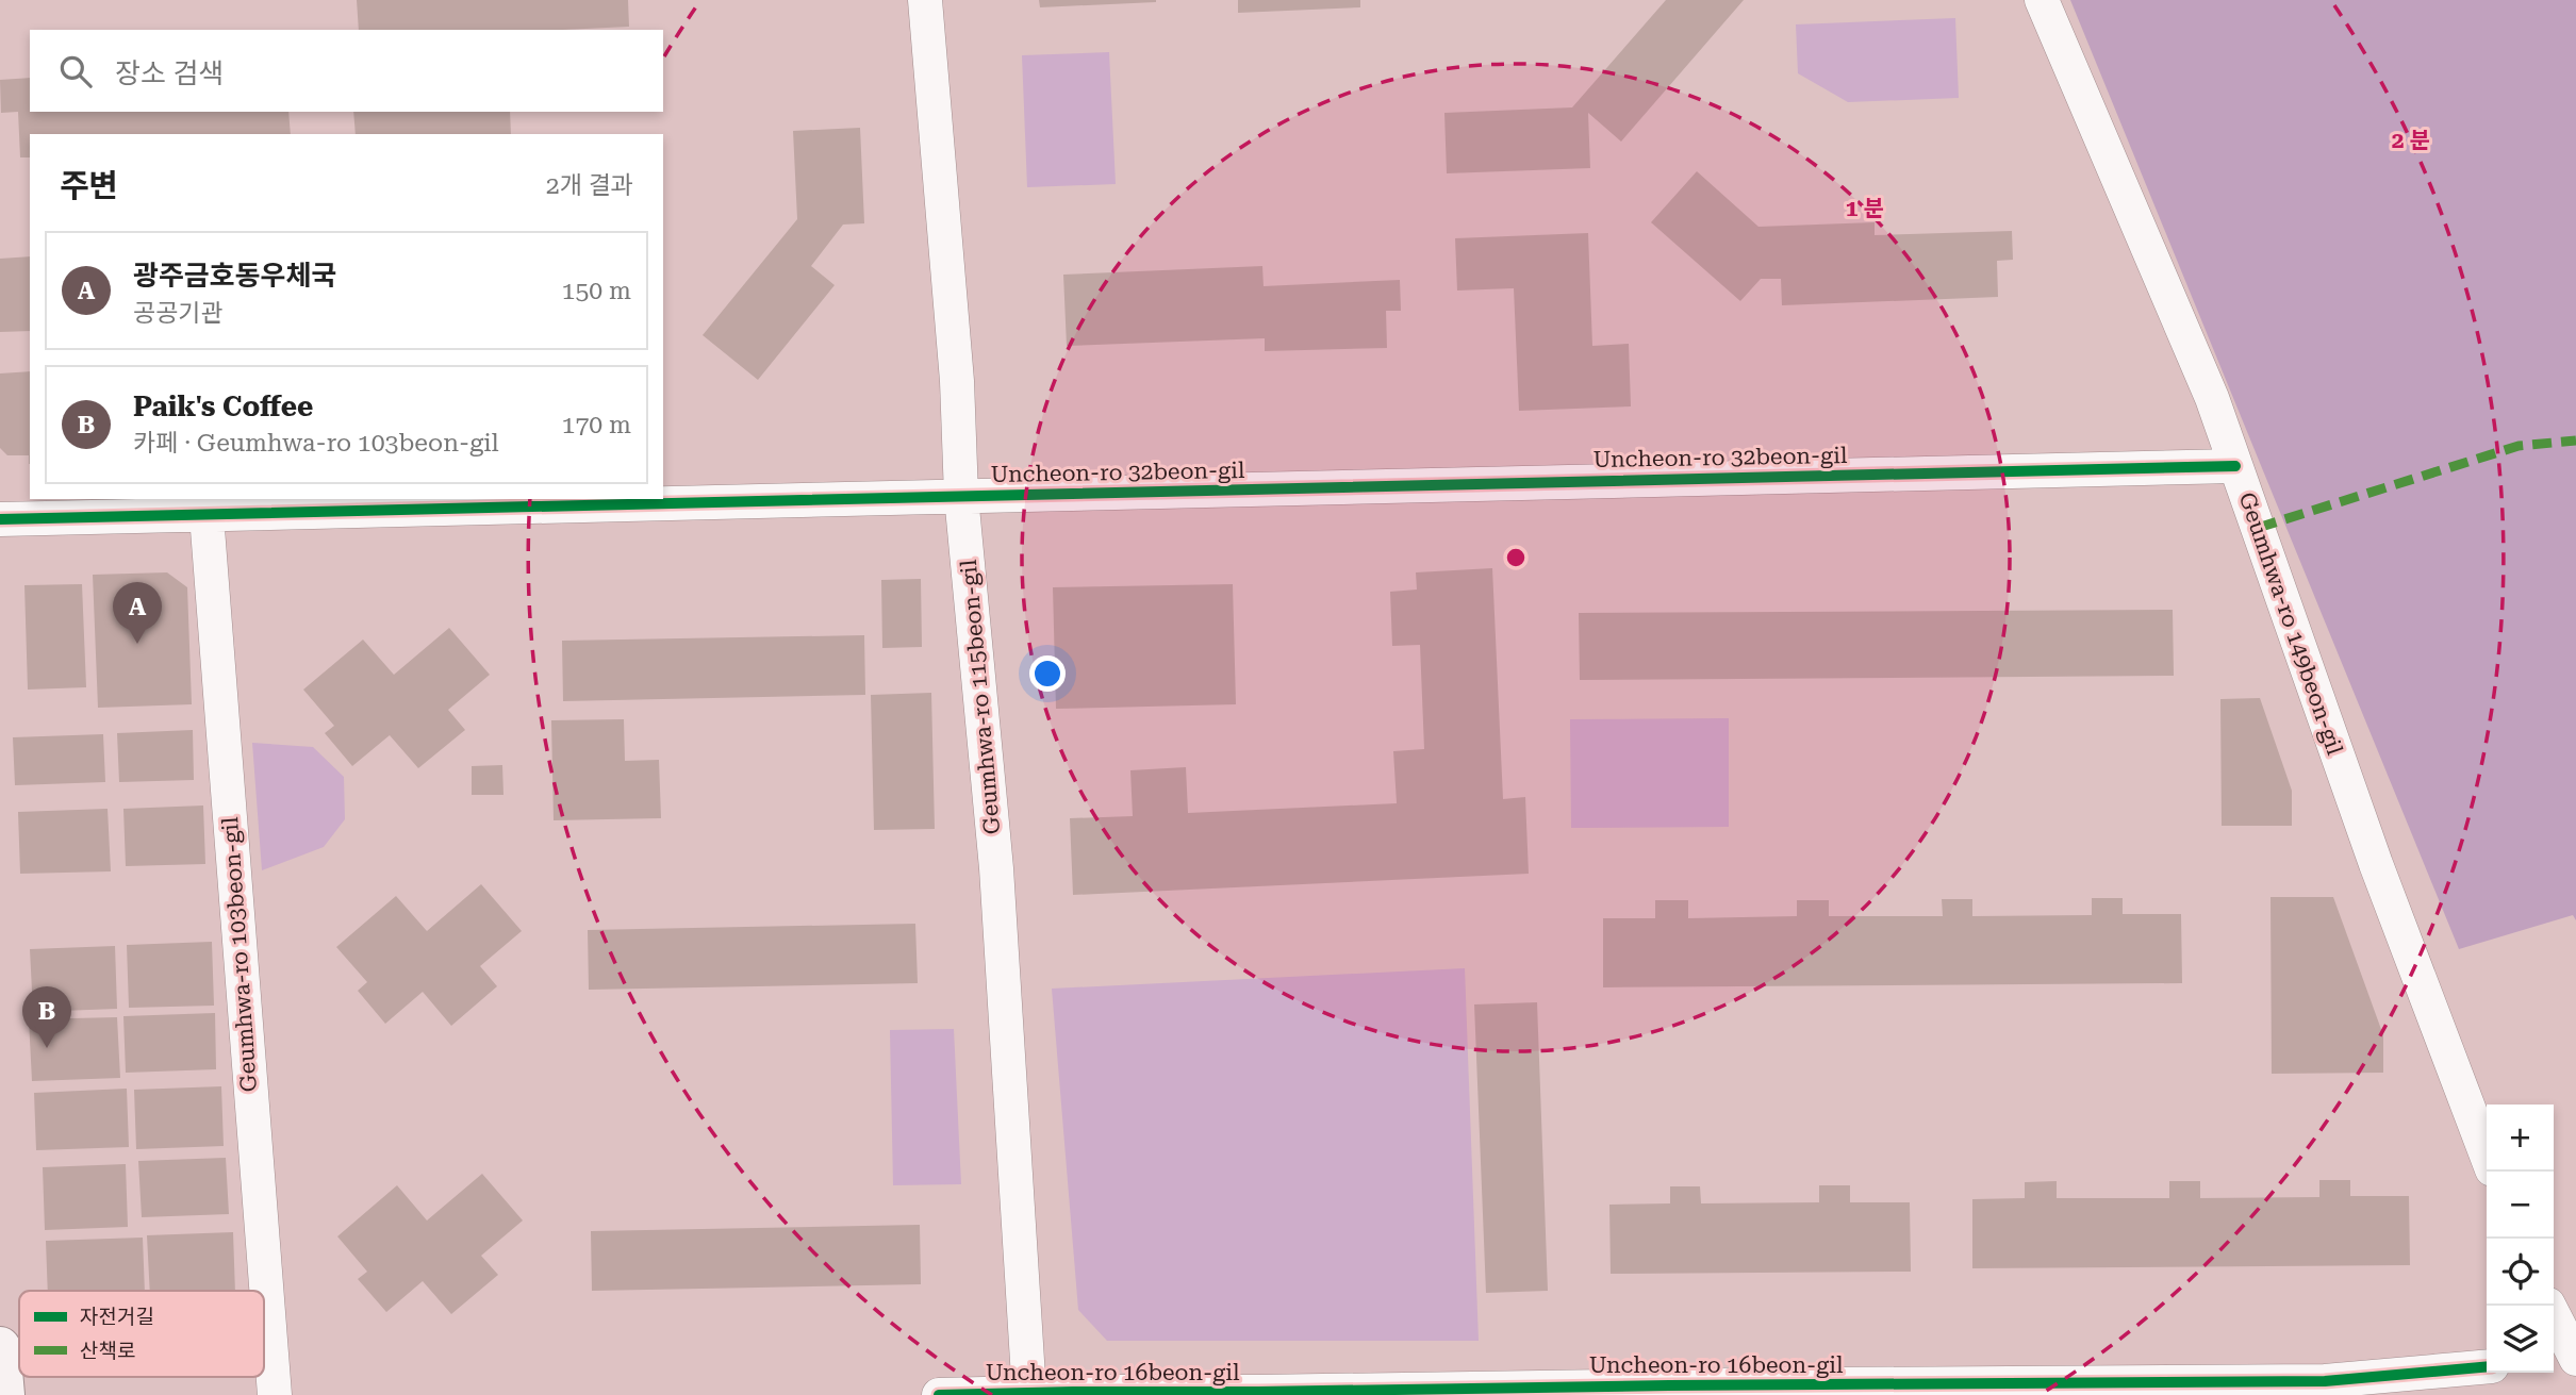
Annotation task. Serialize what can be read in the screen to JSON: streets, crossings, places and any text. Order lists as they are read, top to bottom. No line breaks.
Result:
{"streets":{"street":["Uncheon-ro 32beon-gil","Geumhwa-ro 149beon-gil","Geumhwa-ro 115beon-gil","Geumhwa-ro 103beon-gil","Uncheon-ro 16beon-gil"]},"crossings":[["Uncheon-ro 32beon-gil","Geumhwa-ro 149beon-gil"],["Uncheon-ro 32beon-gil","Geumhwa-ro 115beon-gil"],["Uncheon-ro 32beon-gil","Geumhwa-ro 103beon-gil"],["Geumhwa-ro 115beon-gil","Uncheon-ro 16beon-gil"]],"legend":["자전거길","산책로"],"page":{"search":"장소 검색","heading":["주변","2개 결과"],"list":[{"mark":"A","name":"광주금호동우체국","note":"공공기관","value":"150 m"},{"mark":"B","name":"Paik's Coffee","note":"카페 · Geumhwa-ro 103beon-gil","value":"170 m"}],"pins":["A","B"],"map_buttons":["+","−"]},"rings":["2 분","1 분"]}
